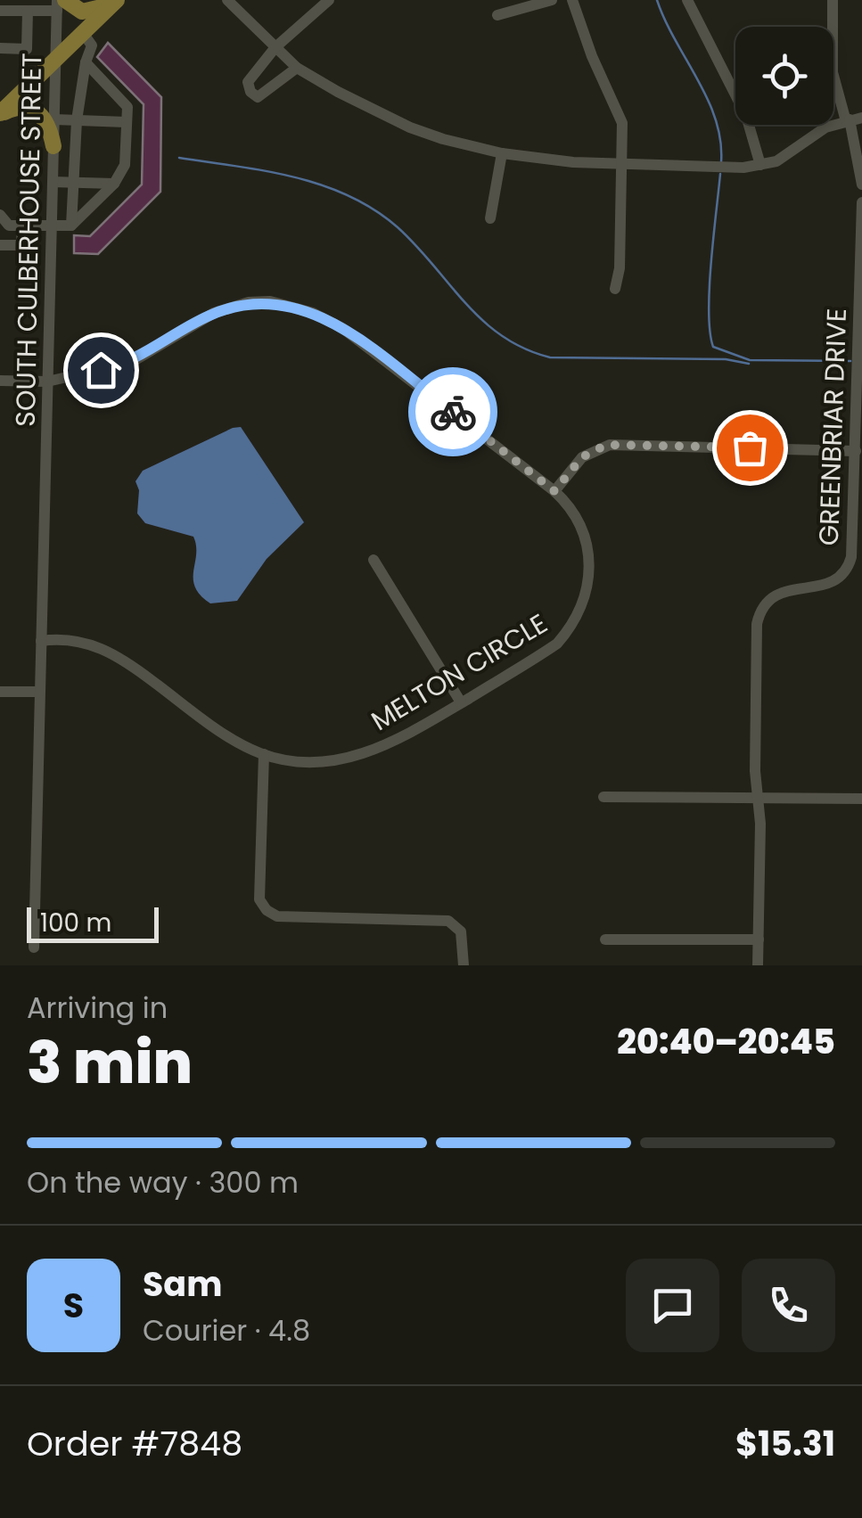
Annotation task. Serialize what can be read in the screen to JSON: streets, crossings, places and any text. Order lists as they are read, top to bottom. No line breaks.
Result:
{"streets":{"street":["SOUTH CULBERHOUSE STREET","GREENBRIAR DRIVE","MELTON CIRCLE"]},"crossings":[["SOUTH CULBERHOUSE STREET","MELTON CIRCLE"]],"scale_bar":"100 m","page":{"scale":"100 m","heading":["3 min","Arriving in","20:40–20:45"],"panel":["Sam","Courier · 4.8","Order #7848","$15.31"],"bar":"On the way · 300 m","round":"S"}}
